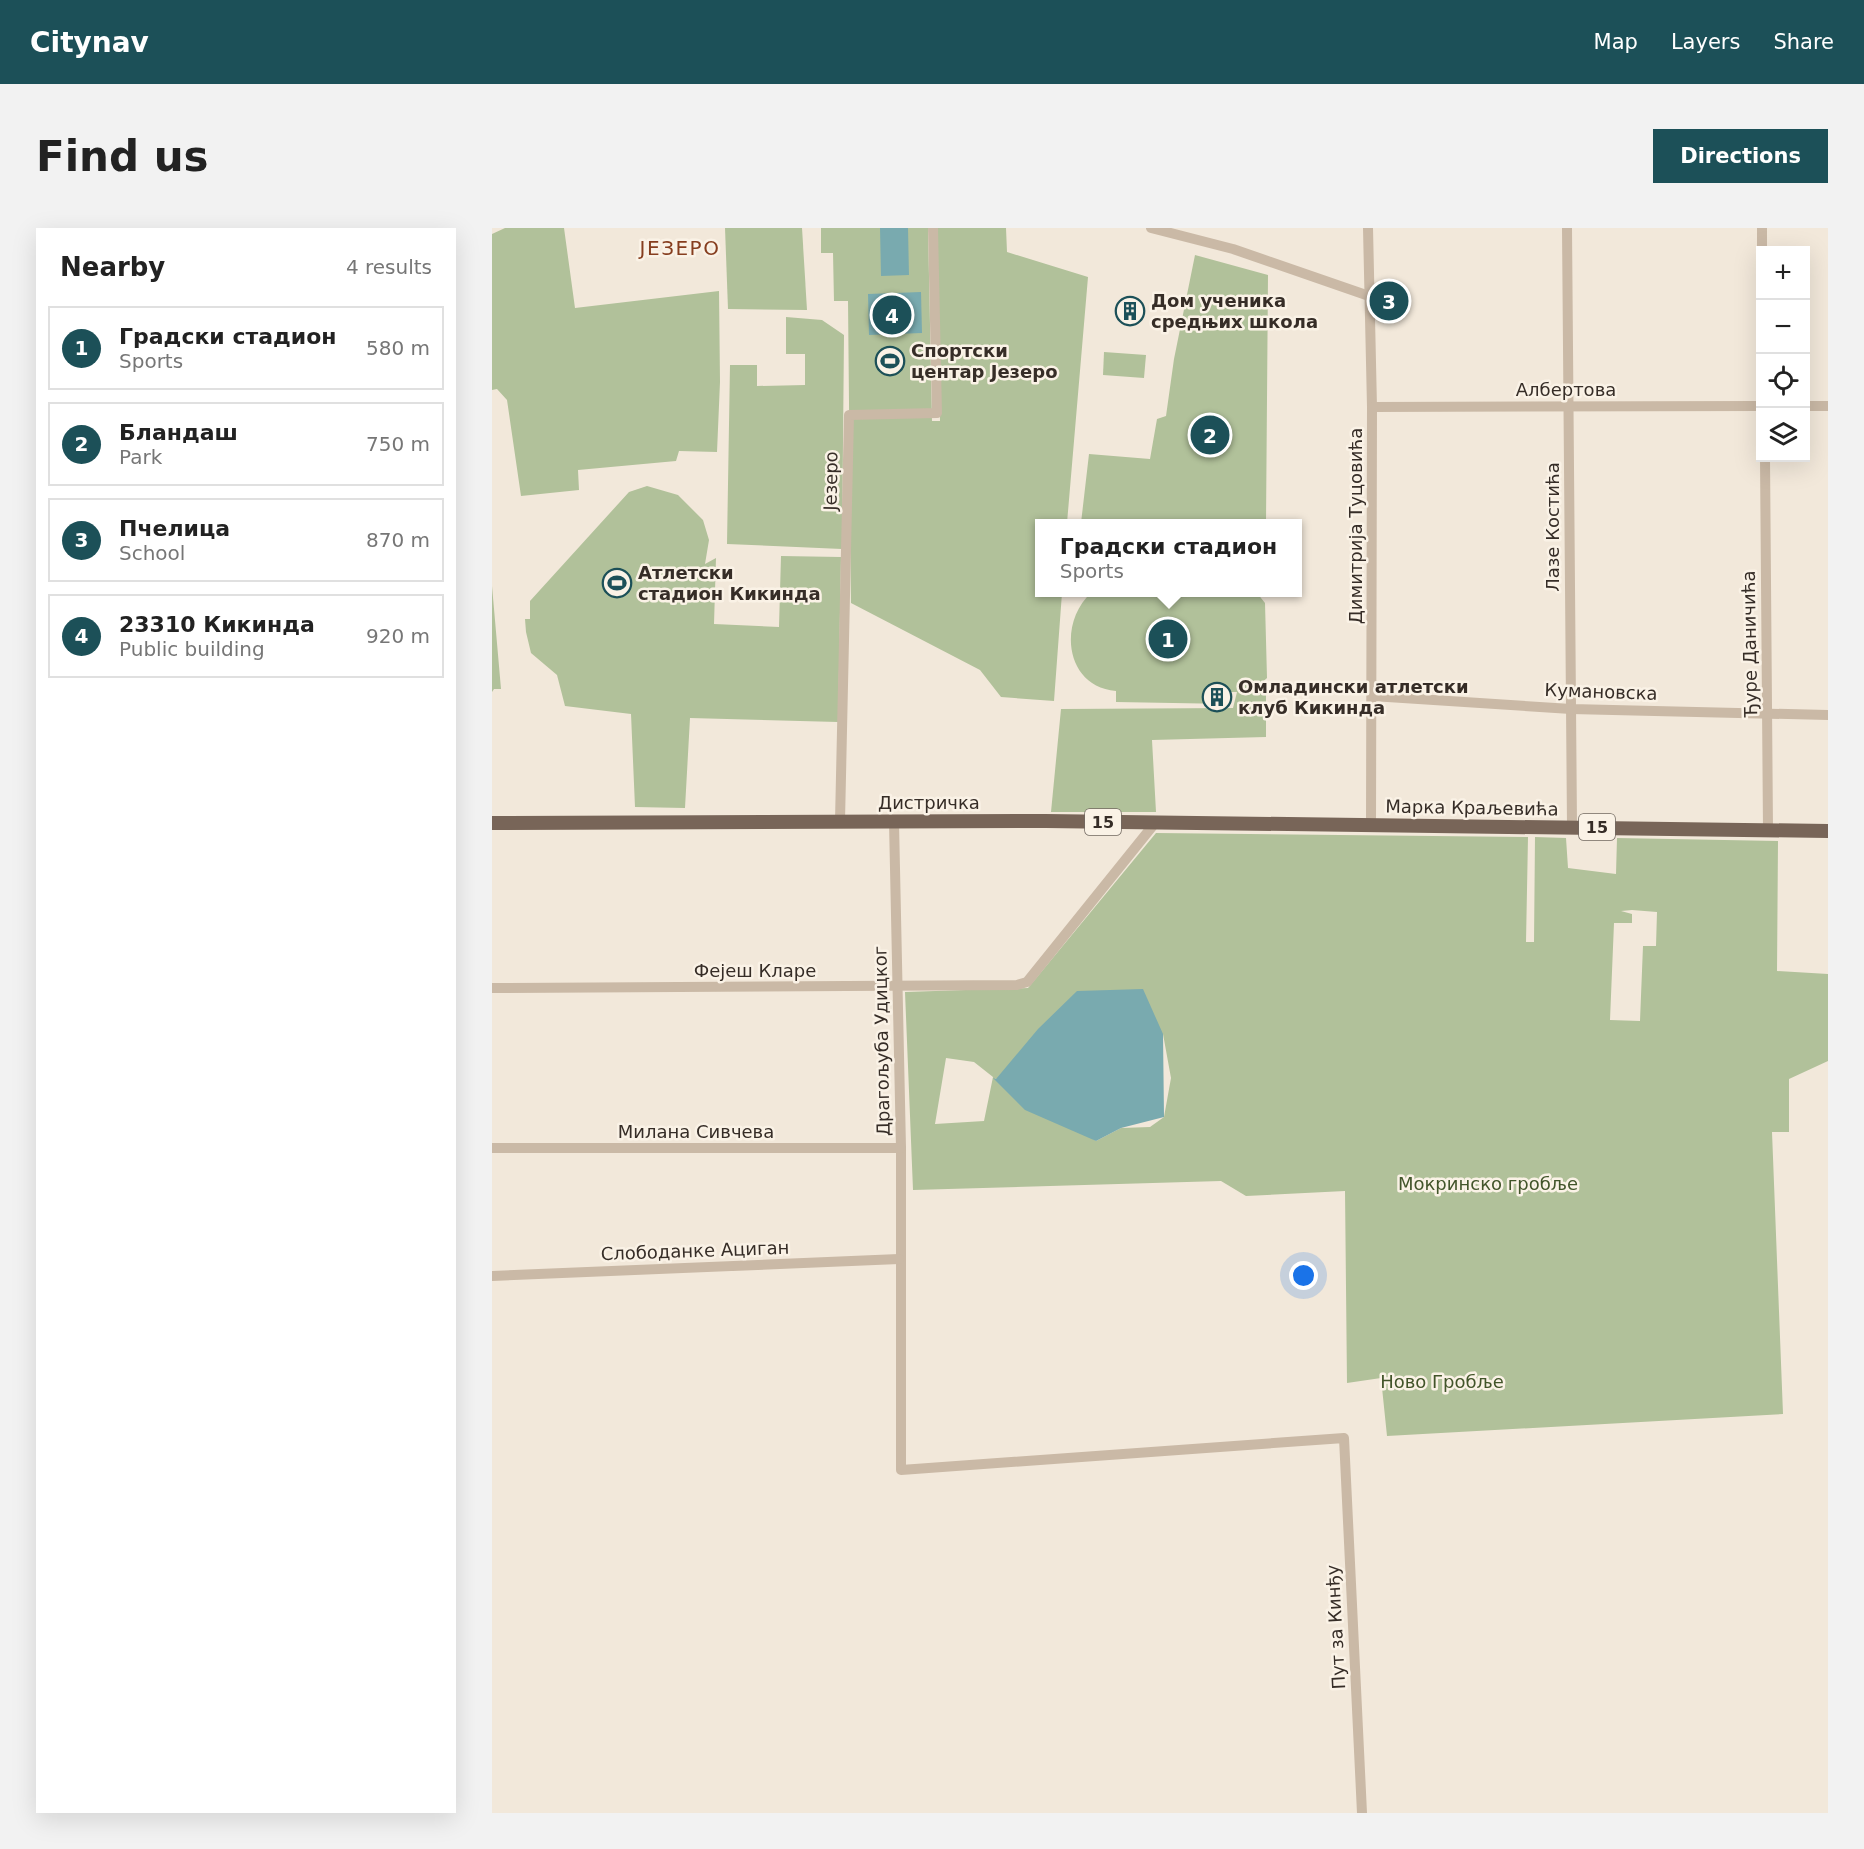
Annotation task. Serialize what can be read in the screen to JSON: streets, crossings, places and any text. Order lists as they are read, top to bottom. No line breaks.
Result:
{"streets":{"main road":["Дистричка","Марка Краљевића","15"],"street":["Албертова","Језеро","Димитрија Туцовића","Лазе Костића","Ђуре Даничића","Кумановска","Фејеш Кларе","Драгољуба Удицког","Милана Сивчева","Слободанке Ациган","Пут за Кинђу"]},"crossings":[["Албертова","Димитрија Туцовића"],["Албертова","Лазе Костића"],["Језеро","Дистричка"],["Димитрија Туцовића","Кумановска"],["Димитрија Туцовића","Дистричка"],["Димитрија Туцовића","Марка Краљевића"],["Лазе Костића","Кумановска"],["Лазе Костића","Марка Краљевића"],["Ђуре Даничића","Кумановска"],["Ђуре Даничића","Марка Краљевића"],["Дистричка","Марка Краљевића"],["Дистричка","Фејеш Кларе"],["Дистричка","Драгољуба Удицког"],["Фејеш Кларе","Драгољуба Удицког"],["Драгољуба Удицког","Милана Сивчева"],["Драгољуба Удицког","Слободанке Ациган"],["Драгољуба Удицког","Пут за Кинђу"]],"districts":["ЈЕЗЕРО"],"parks":["Мокринско гробље","Ново Гробље"],"places":{"building":["Дом ученика средњих школа","Омладински атлетски клуб Кикинда"],"sports":["Спортски центар Језеро","Атлетски стадион Кикинда"]},"page":{"header":"Citynav","nav":["Map","Layers","Share"],"buttons":"Directions","title":"Find us","heading":["Nearby","4 results"],"map_buttons":["+","−"],"pins":["3","4","2","1"],"list":[{"mark":"1","name":"Градски стадион","note":"Sports","value":"580 m"},{"mark":"2","name":"Бландаш","note":"Park","value":"750 m"},{"mark":"3","name":"Пчелица","note":"School","value":"870 m"},{"mark":"4","name":"23310 Кикинда","note":"Public building","value":"920 m"}],"popup":["Градски стадион","Sports"]}}
